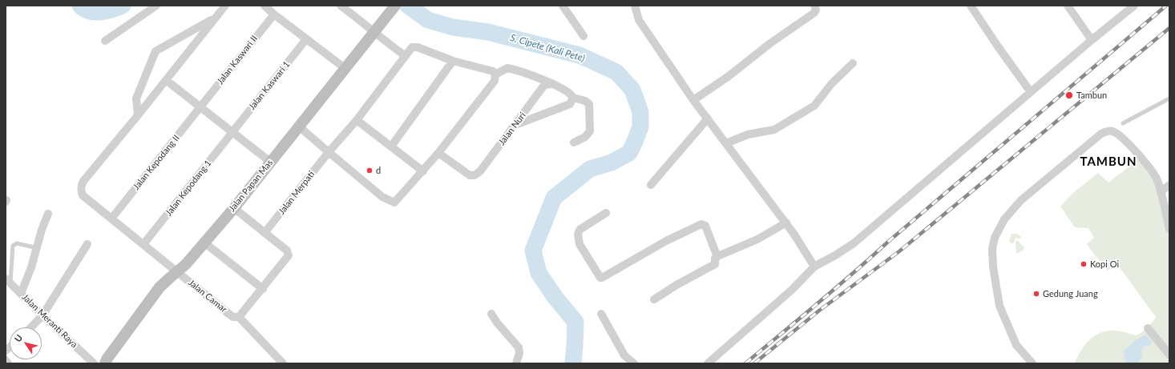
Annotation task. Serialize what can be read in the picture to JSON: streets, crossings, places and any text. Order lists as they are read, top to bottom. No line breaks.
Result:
{"streets":{"street":["Jalan Kaswari II","Jalan Kaswari 1","Jalan Nuri","Jalan Kepodang II","Jalan Papan Mas","Jalan Kepodang 1","Jalan Merpati","Jalan Camar","Jalan Meranti Raya"]},"crossings":[["Jalan Kaswari II","Jalan Kepodang II"],["Jalan Kaswari 1","Jalan Kepodang 1"],["Jalan Kepodang II","Jalan Camar"],["Jalan Papan Mas","Jalan Camar"],["Jalan Kepodang 1","Jalan Camar"]],"districts":["TAMBUN"],"water":["S. Cipete (Kali Pete)"],"places":["Tambun","d","Kopi Oi","Gedung Juang"],"north":"top left"}
